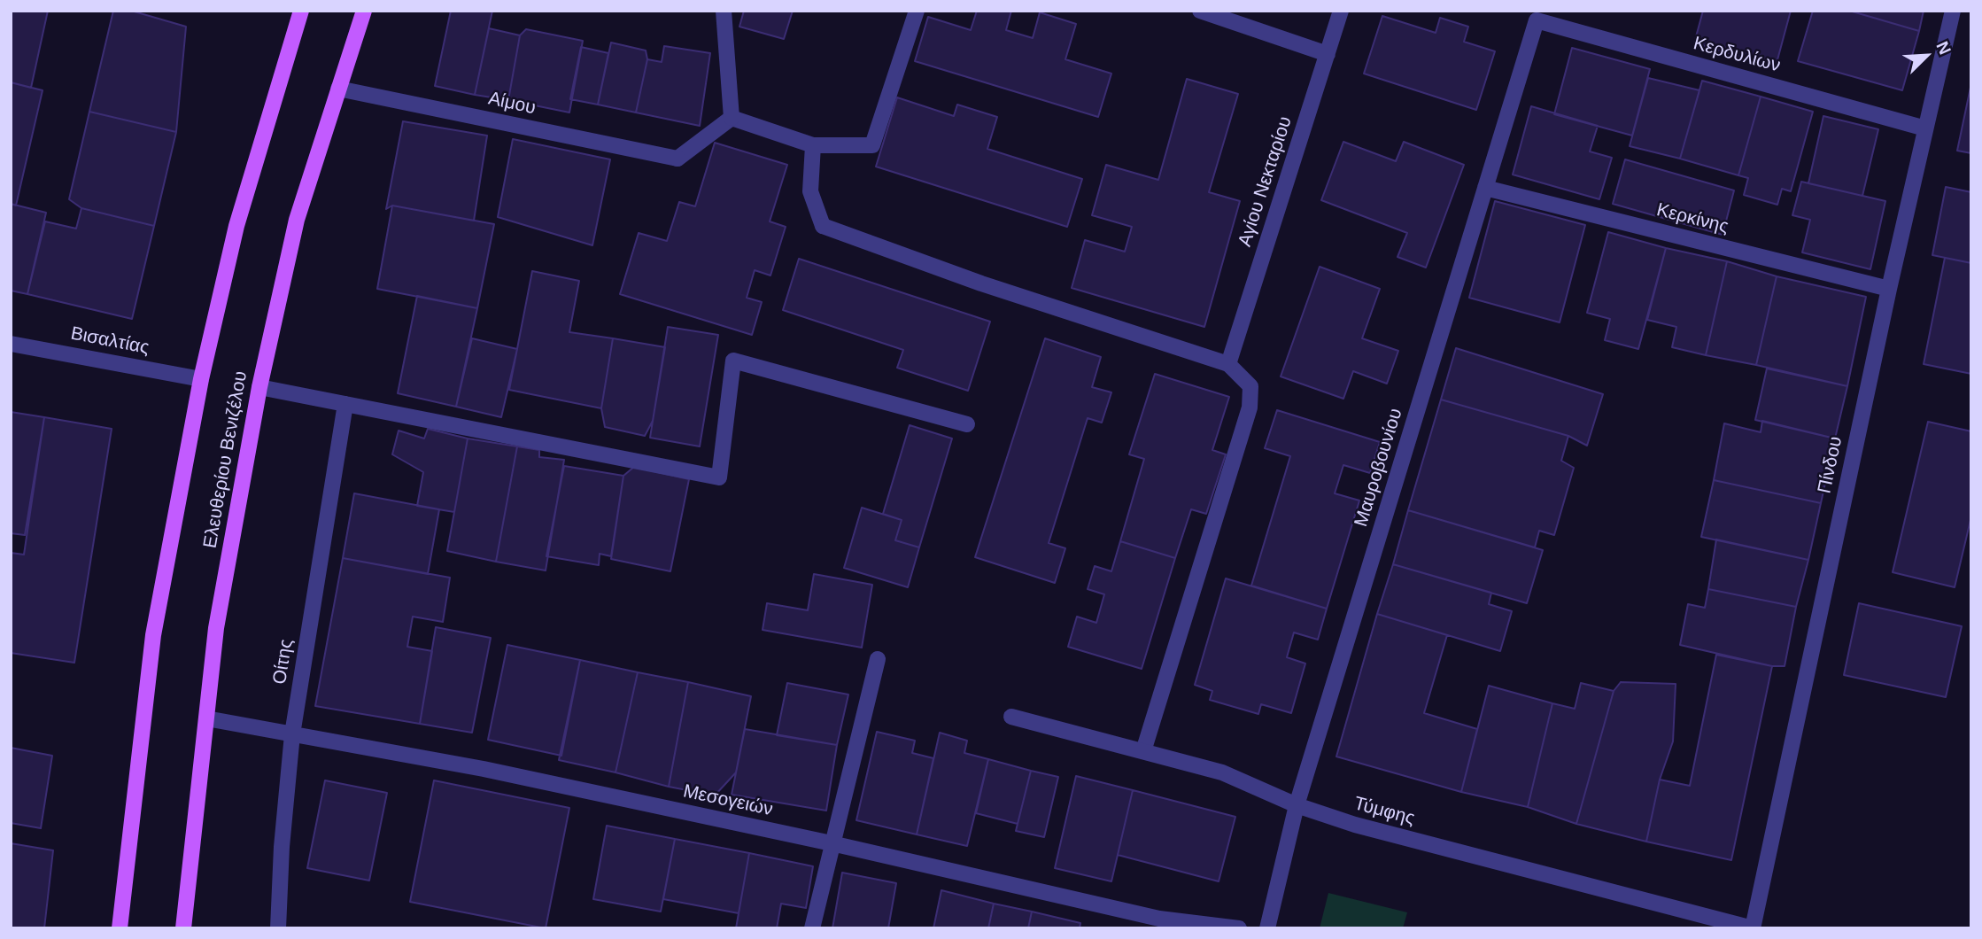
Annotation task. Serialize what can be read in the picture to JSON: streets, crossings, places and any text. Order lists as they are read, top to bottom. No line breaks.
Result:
{"streets":{"main road":["Ελευθερίου Βενιζέλου"],"street":["Κερδυλίων","Αίμου","Αγίου Νεκταρίου","Κερκίνης","Βισαλτίας","Πίνδου","Μαυροβουνίου","Οίτης","Μεσογειών","Τύμφης"]},"crossings":[["Κερδυλίων","Πίνδου"],["Κερδυλίων","Μαυροβουνίου"],["Αίμου","Ελευθερίου Βενιζέλου"],["Κερκίνης","Πίνδου"],["Κερκίνης","Μαυροβουνίου"],["Βισαλτίας","Ελευθερίου Βενιζέλου"],["Ελευθερίου Βενιζέλου","Μεσογειών"],["Πίνδου","Τύμφης"],["Μαυροβουνίου","Τύμφης"],["Οίτης","Μεσογειών"]],"north":"top right"}
